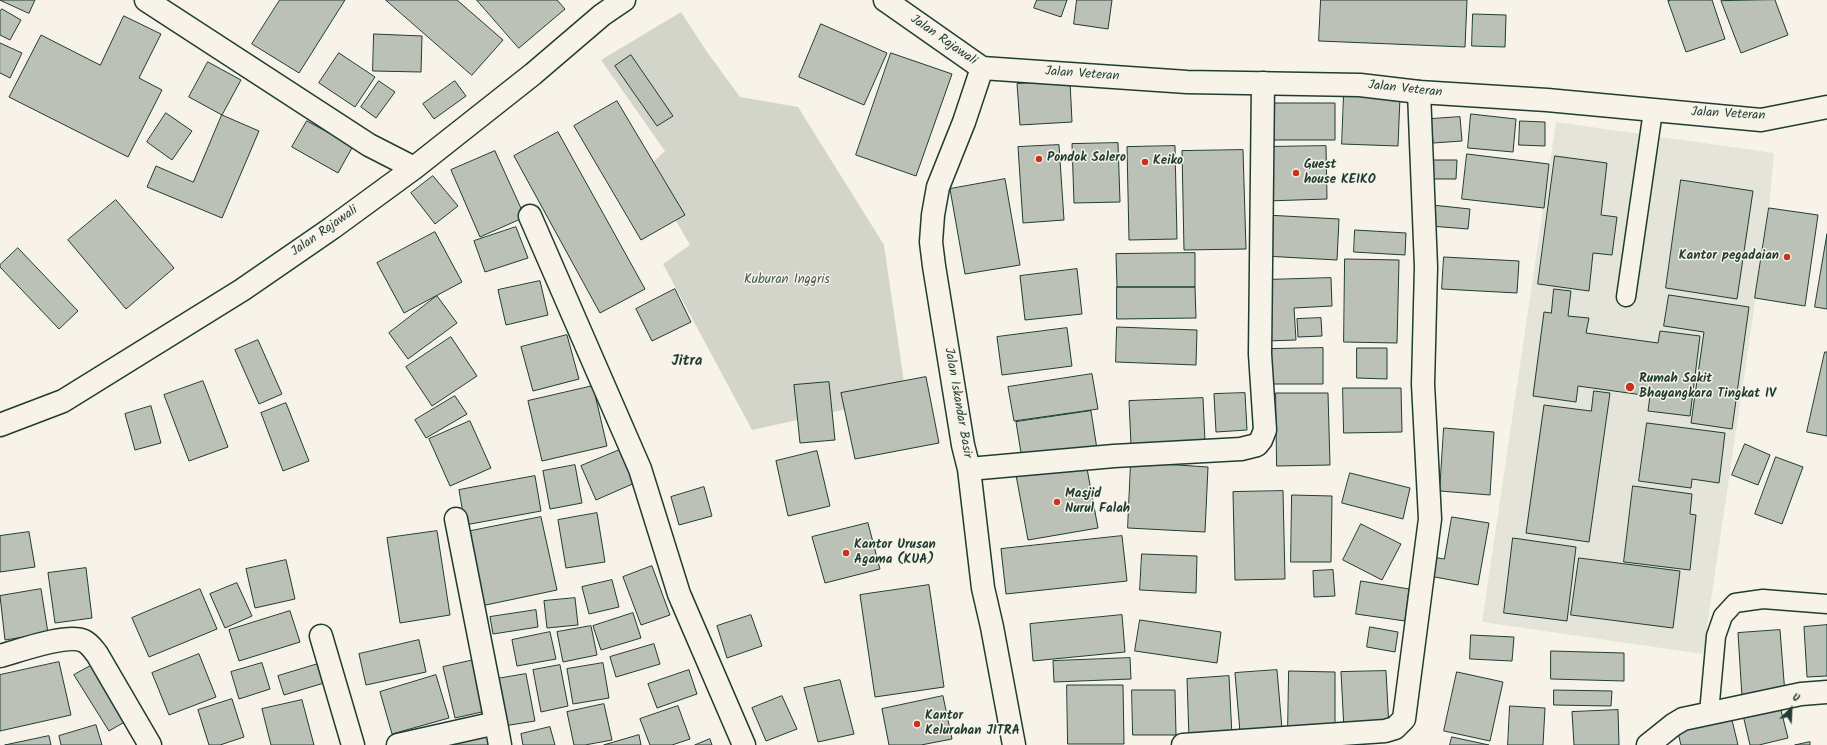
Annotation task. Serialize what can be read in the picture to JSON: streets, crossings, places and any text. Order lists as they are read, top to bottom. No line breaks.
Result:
{"streets":{"street":["Jalan Rajawali","Jalan Veteran","Jalan Iskandar Basir"]},"crossings":[["Jalan Rajawali","Jalan Veteran"],["Jalan Rajawali","Jalan Iskandar Basir"],["Jalan Veteran","Jalan Iskandar Basir"]],"districts":["Jitra"],"parks":["Kuburan Inggris"],"places":["Pondok Salero","Keiko","Guest house KEIKO","Kantor pegadaian","Rumah Sakit Bhayangkara Tingkat IV","Masjid Nurul Falah","Kantor Urusan Agama (KUA)","Kantor Kelurahan JITRA"],"north":"top right"}
